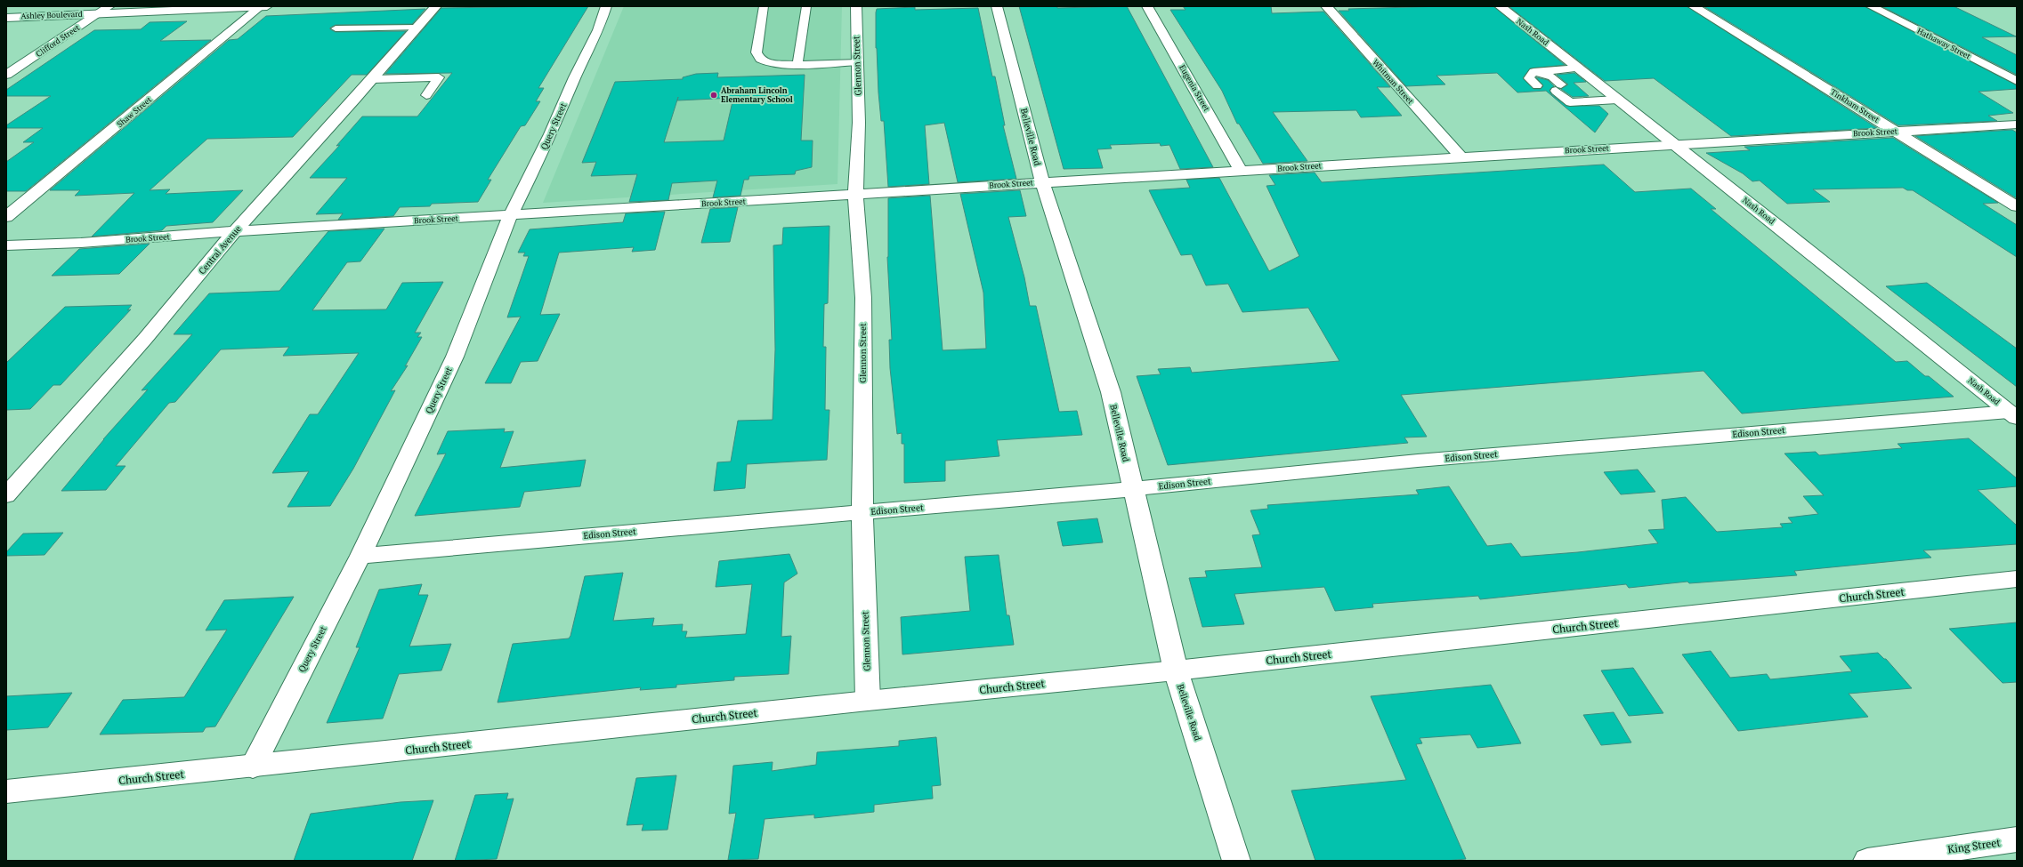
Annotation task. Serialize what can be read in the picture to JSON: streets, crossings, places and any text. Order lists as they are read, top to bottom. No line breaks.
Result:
{"streets":{"street":["Ashley Boulevard","Nash Road","Clifford Street","Hathaway Street","Glennon Street","Whitman Street","Eugenia Street","Tinkham Street","Shaw Street","Query Street","Brook Street","Belleville Road","Central Avenue","Edison Street","Church Street","King Street"]},"crossings":[["Ashley Boulevard","Clifford Street"],["Ashley Boulevard","Shaw Street"],["Nash Road","Brook Street"],["Nash Road","Edison Street"],["Glennon Street","Brook Street"],["Glennon Street","Edison Street"],["Glennon Street","Church Street"],["Whitman Street","Brook Street"],["Eugenia Street","Brook Street"],["Tinkham Street","Brook Street"],["Query Street","Brook Street"],["Query Street","Edison Street"],["Query Street","Church Street"],["Brook Street","Belleville Road"],["Brook Street","Central Avenue"],["Belleville Road","Edison Street"],["Belleville Road","Church Street"]],"places":["Abraham Lincoln Elementary School"]}
